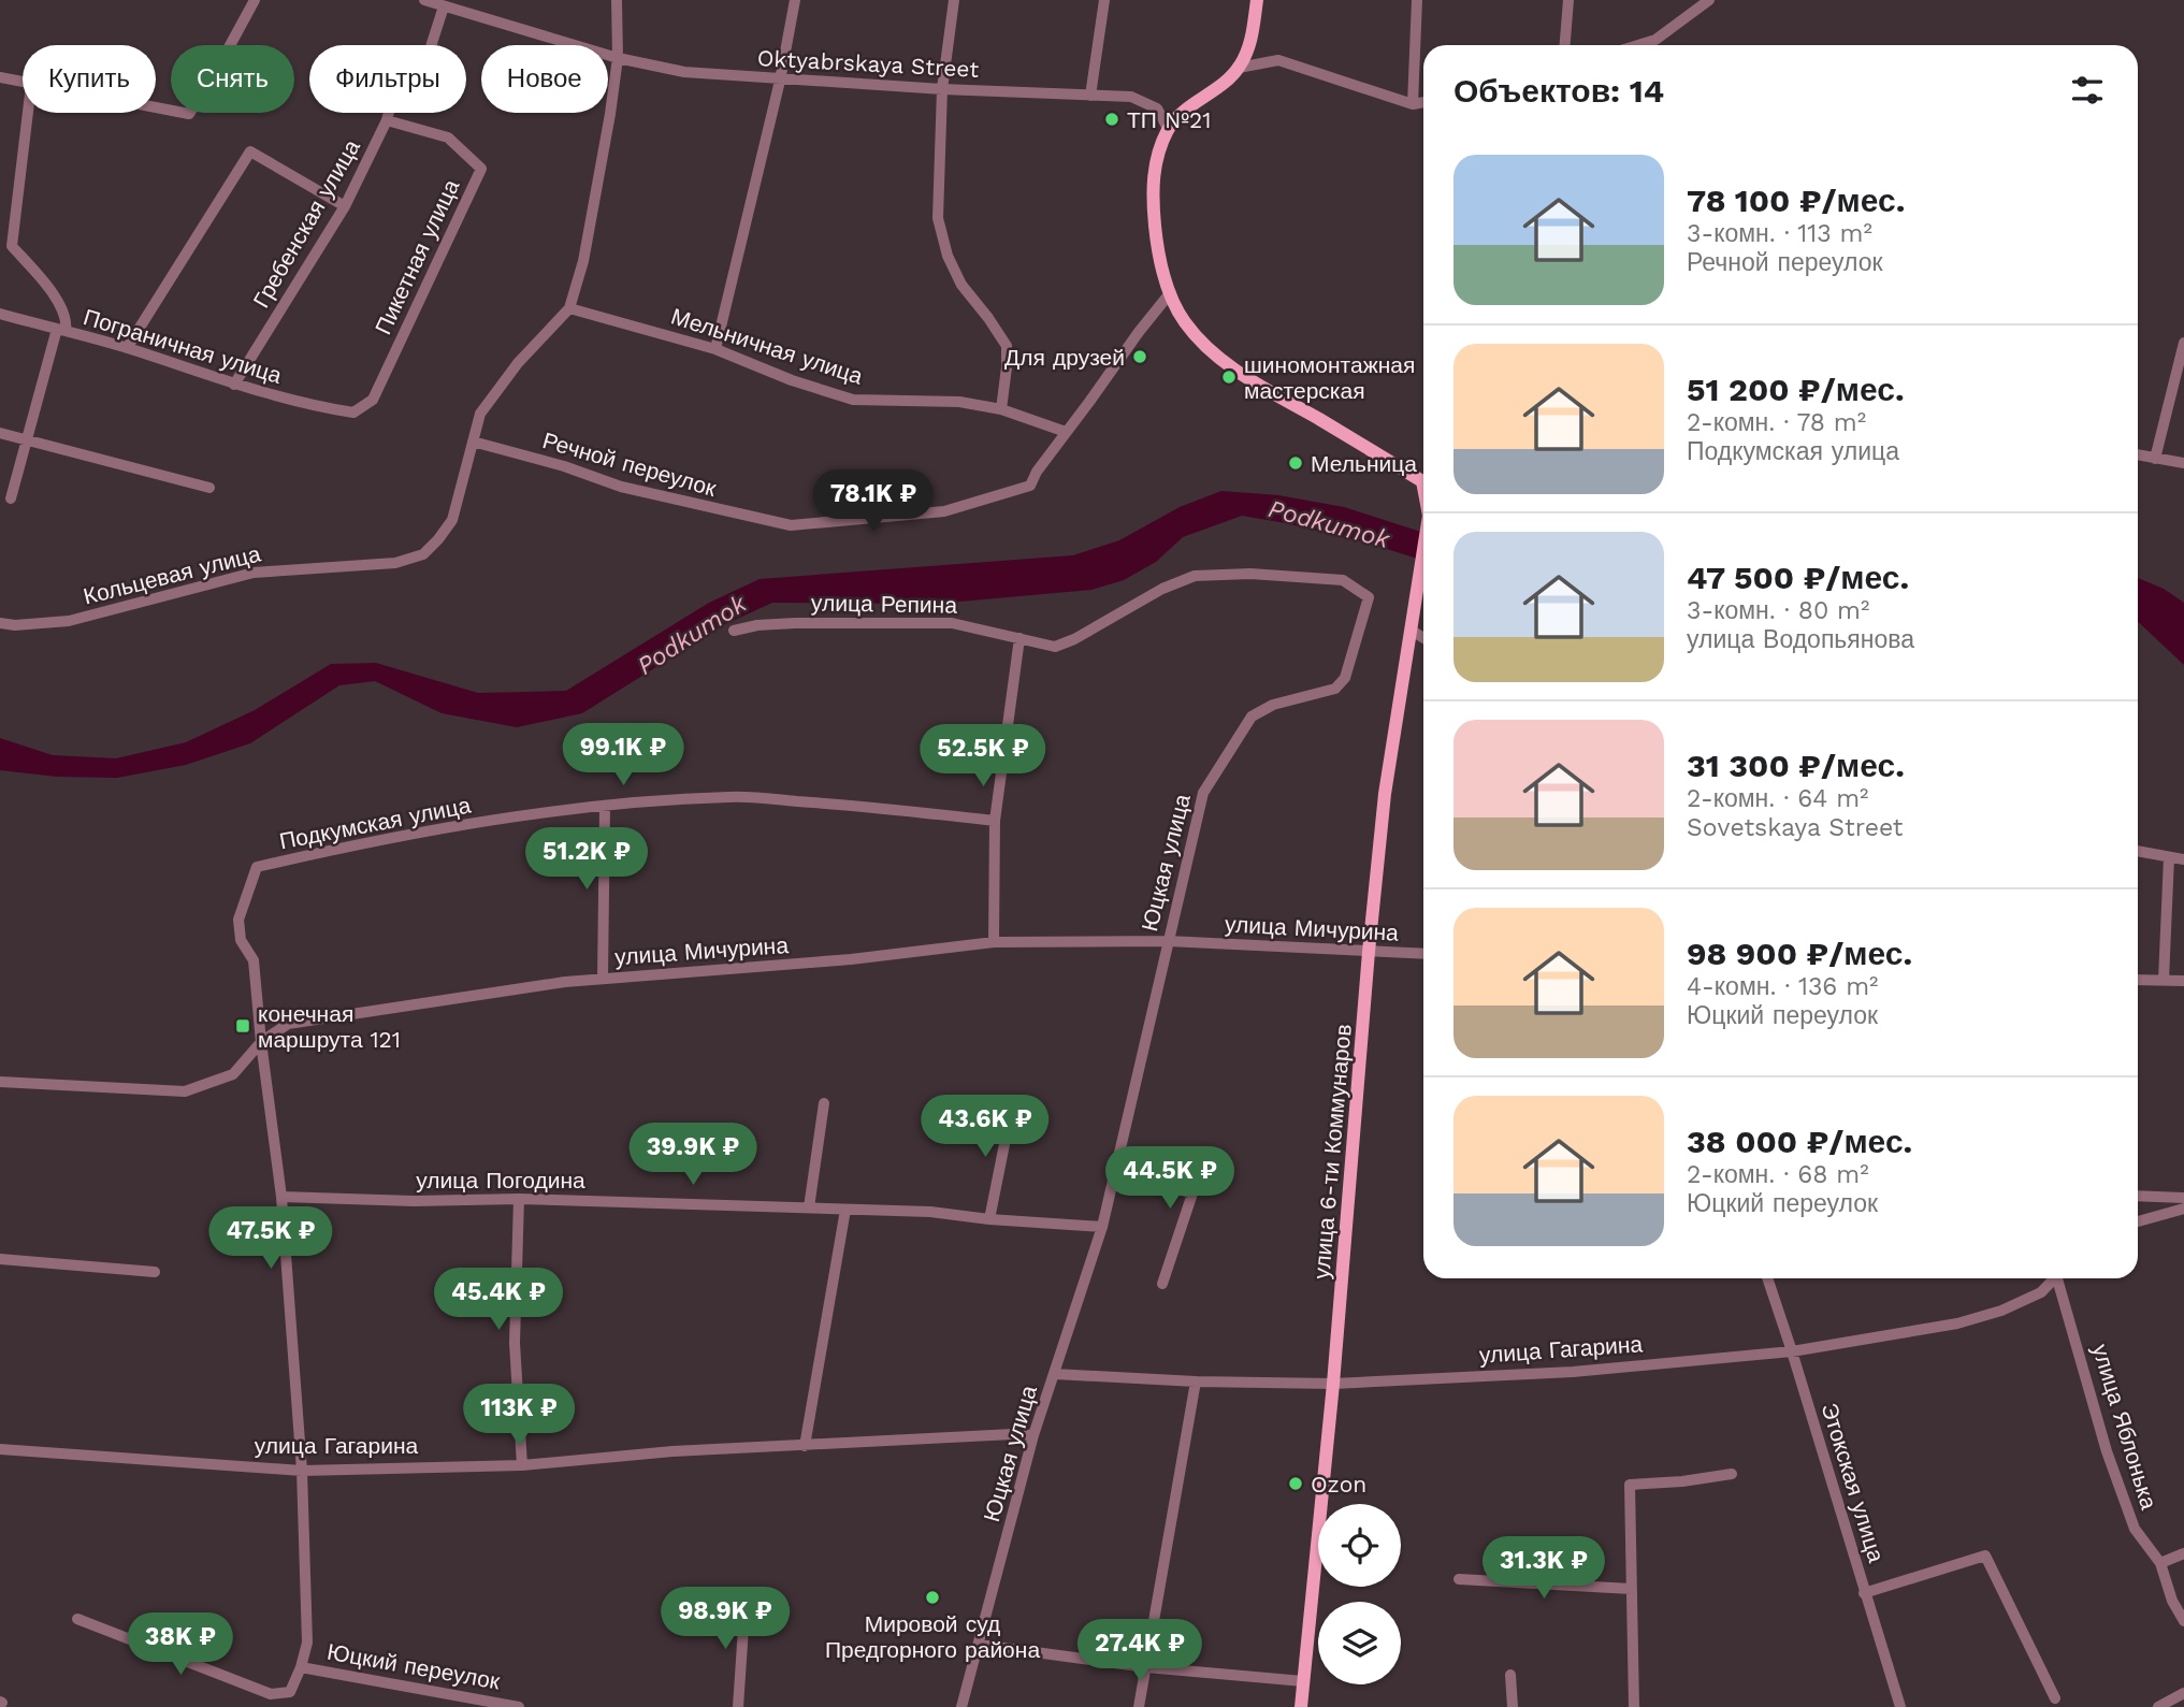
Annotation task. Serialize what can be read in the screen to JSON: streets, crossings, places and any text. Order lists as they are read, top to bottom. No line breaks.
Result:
{"streets":{"main road":["улица 6-ти Коммунаров"],"street":["Oktyabrskaya Street","Гребенская улица","Пикетная улица","Пограничная улица","Мельничная улица","Речной переулок","Кольцевая улица","улица Репина","Подкумская улица","Юцкая улица","улица Мичурина","улица Погодина","улица Гагарина","улица Яблонька","Этокская улица","Юцкий переулок"]},"crossings":[["Oktyabrskaya Street","Гребенская улица"],["Oktyabrskaya Street","Кольцевая улица"],["Гребенская улица","Пикетная улица"],["Гребенская улица","Пограничная улица"],["Пикетная улица","Пограничная улица"],["Мельничная улица","Речной переулок"],["Мельничная улица","Кольцевая улица"],["Речной переулок","Кольцевая улица"],["улица Репина","Юцкая улица"],["Подкумская улица","улица Мичурина"],["Юцкая улица","улица Мичурина"],["Юцкая улица","улица Погодина"],["Юцкая улица","улица Гагарина"],["улица Мичурина","улица 6-ти Коммунаров"],["улица 6-ти Коммунаров","улица Гагарина"],["улица Гагарина","Этокская улица"]],"water":["Podkumok"],"places":{"other":["ТП №21","Для друзей","шиномонтажная мастерская","Мельница","Ozon","Мировой суд Предгорного района"],"transit":["конечная маршрута 121"]},"page":{"chip":["Купить","Снять","Фильтры","Новое"],"heading":"Объектов: 14","list":[{"name":"78 100 ₽/мес.","note":"3-комн. · 113 m² · Речной переулок"},{"name":"51 200 ₽/мес.","note":"2-комн. · 78 m² · Подкумская улица"},{"name":"47 500 ₽/мес.","note":"3-комн. · 80 m² · улица Водопьянова"},{"name":"31 300 ₽/мес.","note":"2-комн. · 64 m² · Sovetskaya Street"},{"name":"98 900 ₽/мес.","note":"4-комн. · 136 m² · Юцкий переулок"},{"name":"38 000 ₽/мес.","note":"2-комн. · 68 m² · Юцкий переулок"}],"price":["78.1K ₽","99.1K ₽","52.5K ₽","51.2K ₽","43.6K ₽","39.9K ₽","44.5K ₽","47.5K ₽","45.4K ₽","113K ₽","31.3K ₽","98.9K ₽","38K ₽","27.4K ₽"]}}
